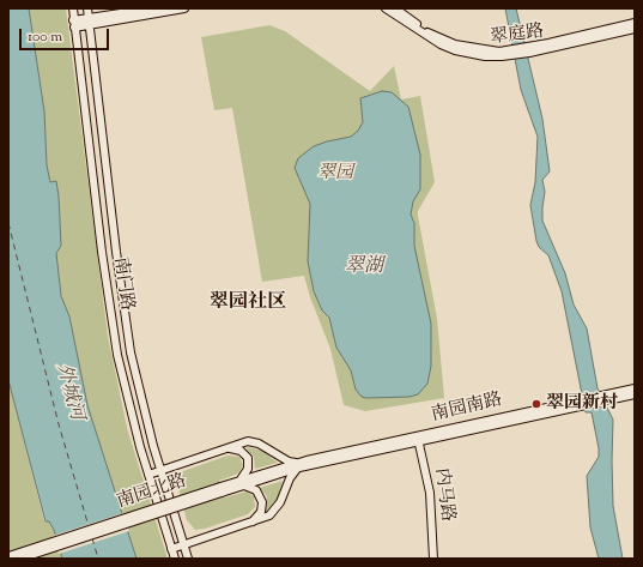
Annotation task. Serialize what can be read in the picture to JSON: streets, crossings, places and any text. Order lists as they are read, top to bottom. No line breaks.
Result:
{"streets":{"main road":["翠庭路","南门路","南园南路","南园北路","内马路"]},"crossings":[["南园南路","南园北路"],["南园南路","内马路"]],"districts":["翠园社区"],"water":["翠湖","外城河"],"parks":["翠园"],"places":["翠园新村"],"scale_bar":"100 m"}
